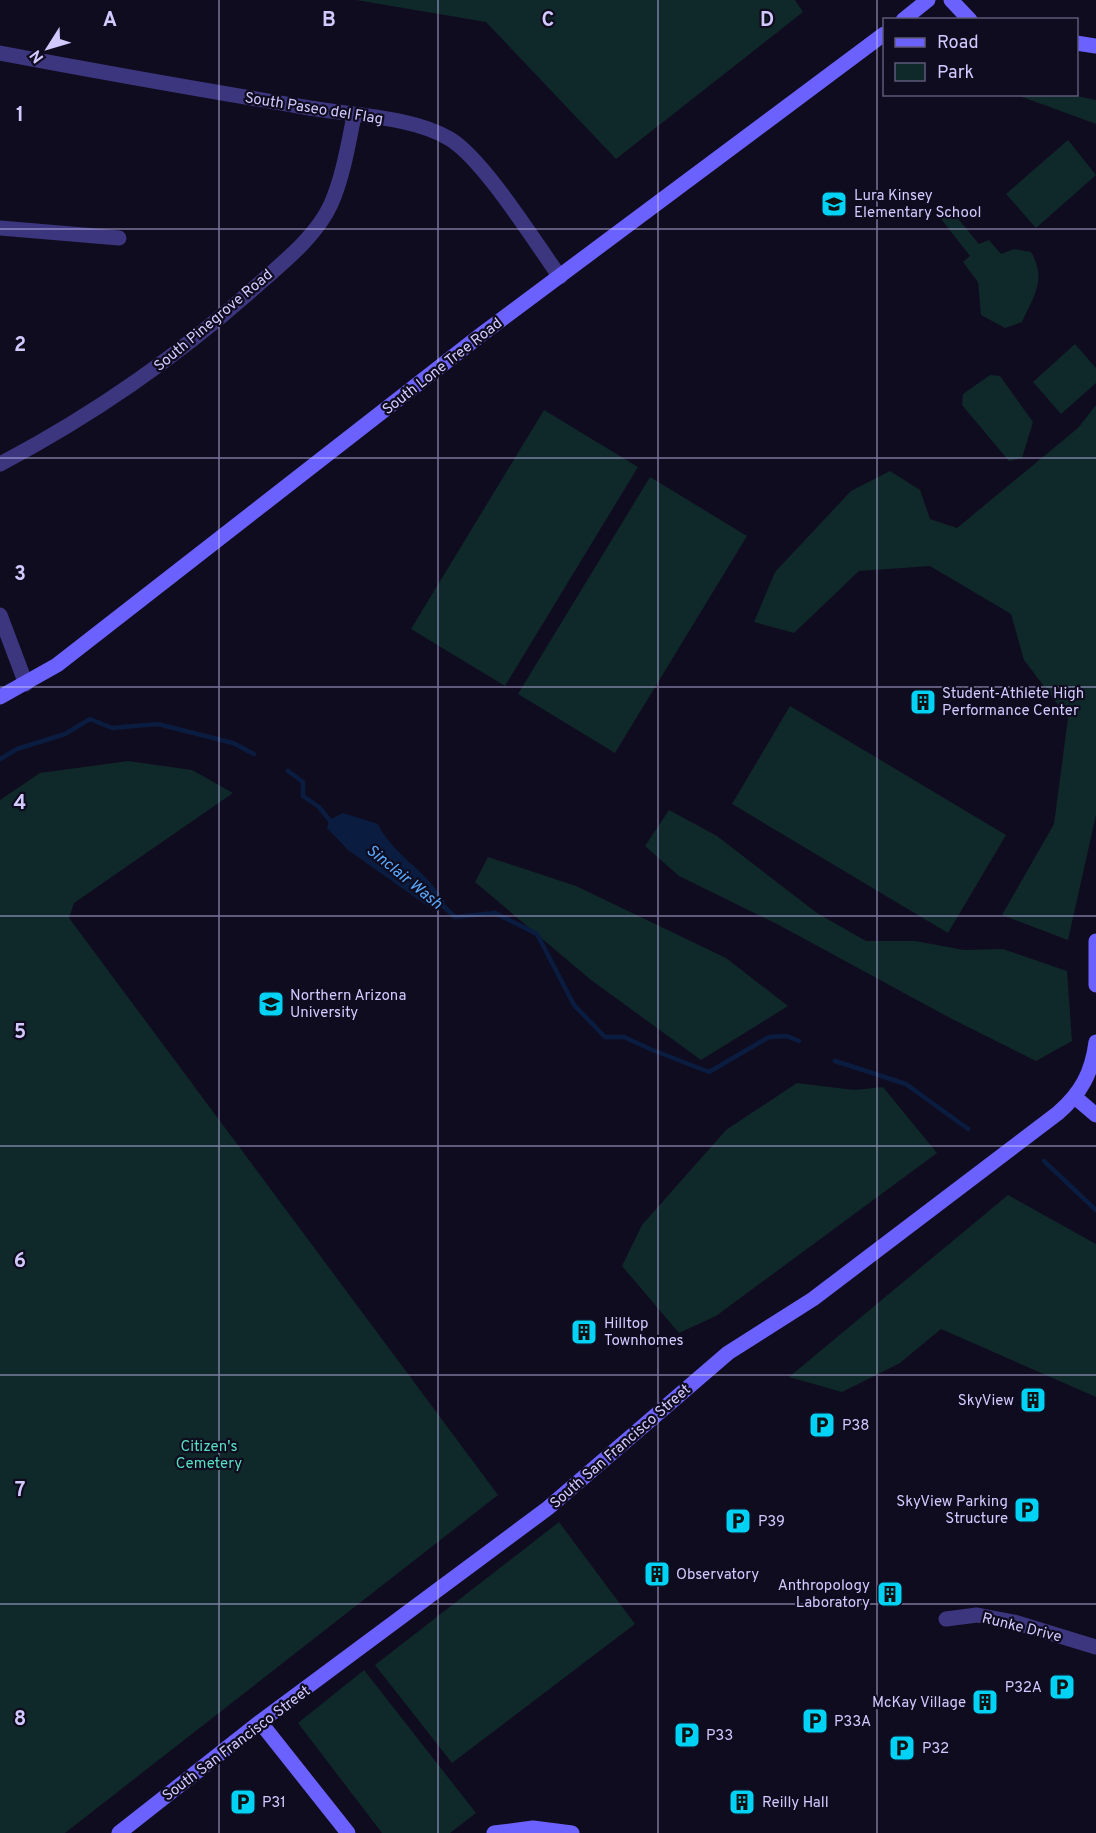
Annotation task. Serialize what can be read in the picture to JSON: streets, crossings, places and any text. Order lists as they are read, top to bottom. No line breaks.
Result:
{"streets":{"street":["South Paseo del Flag","South Pinegrove Road","South Lone Tree Road","South San Francisco Street","Runke Drive"]},"crossings":[["South Paseo del Flag","South Pinegrove Road"],["South Paseo del Flag","South Lone Tree Road"]],"water":["Sinclair Wash"],"parks":["Citizen's Cemetery"],"places":{"school or university":["Lura Kinsey Elementary School","Northern Arizona University"],"building":["Student-Athlete High Performance Center","Hilltop Townhomes","SkyView","Observatory","Anthropology Laboratory","McKay Village","Reilly Hall"],"parking":["P38","SkyView Parking Structure","P39","P32A","P33A","P33","P32","P31"]},"legend":["Road","Park"],"north":"bottom left","grid":{"columns":["A","B","C","D"],"rows":["1","2","3","4","5","6","7","8"]}}
